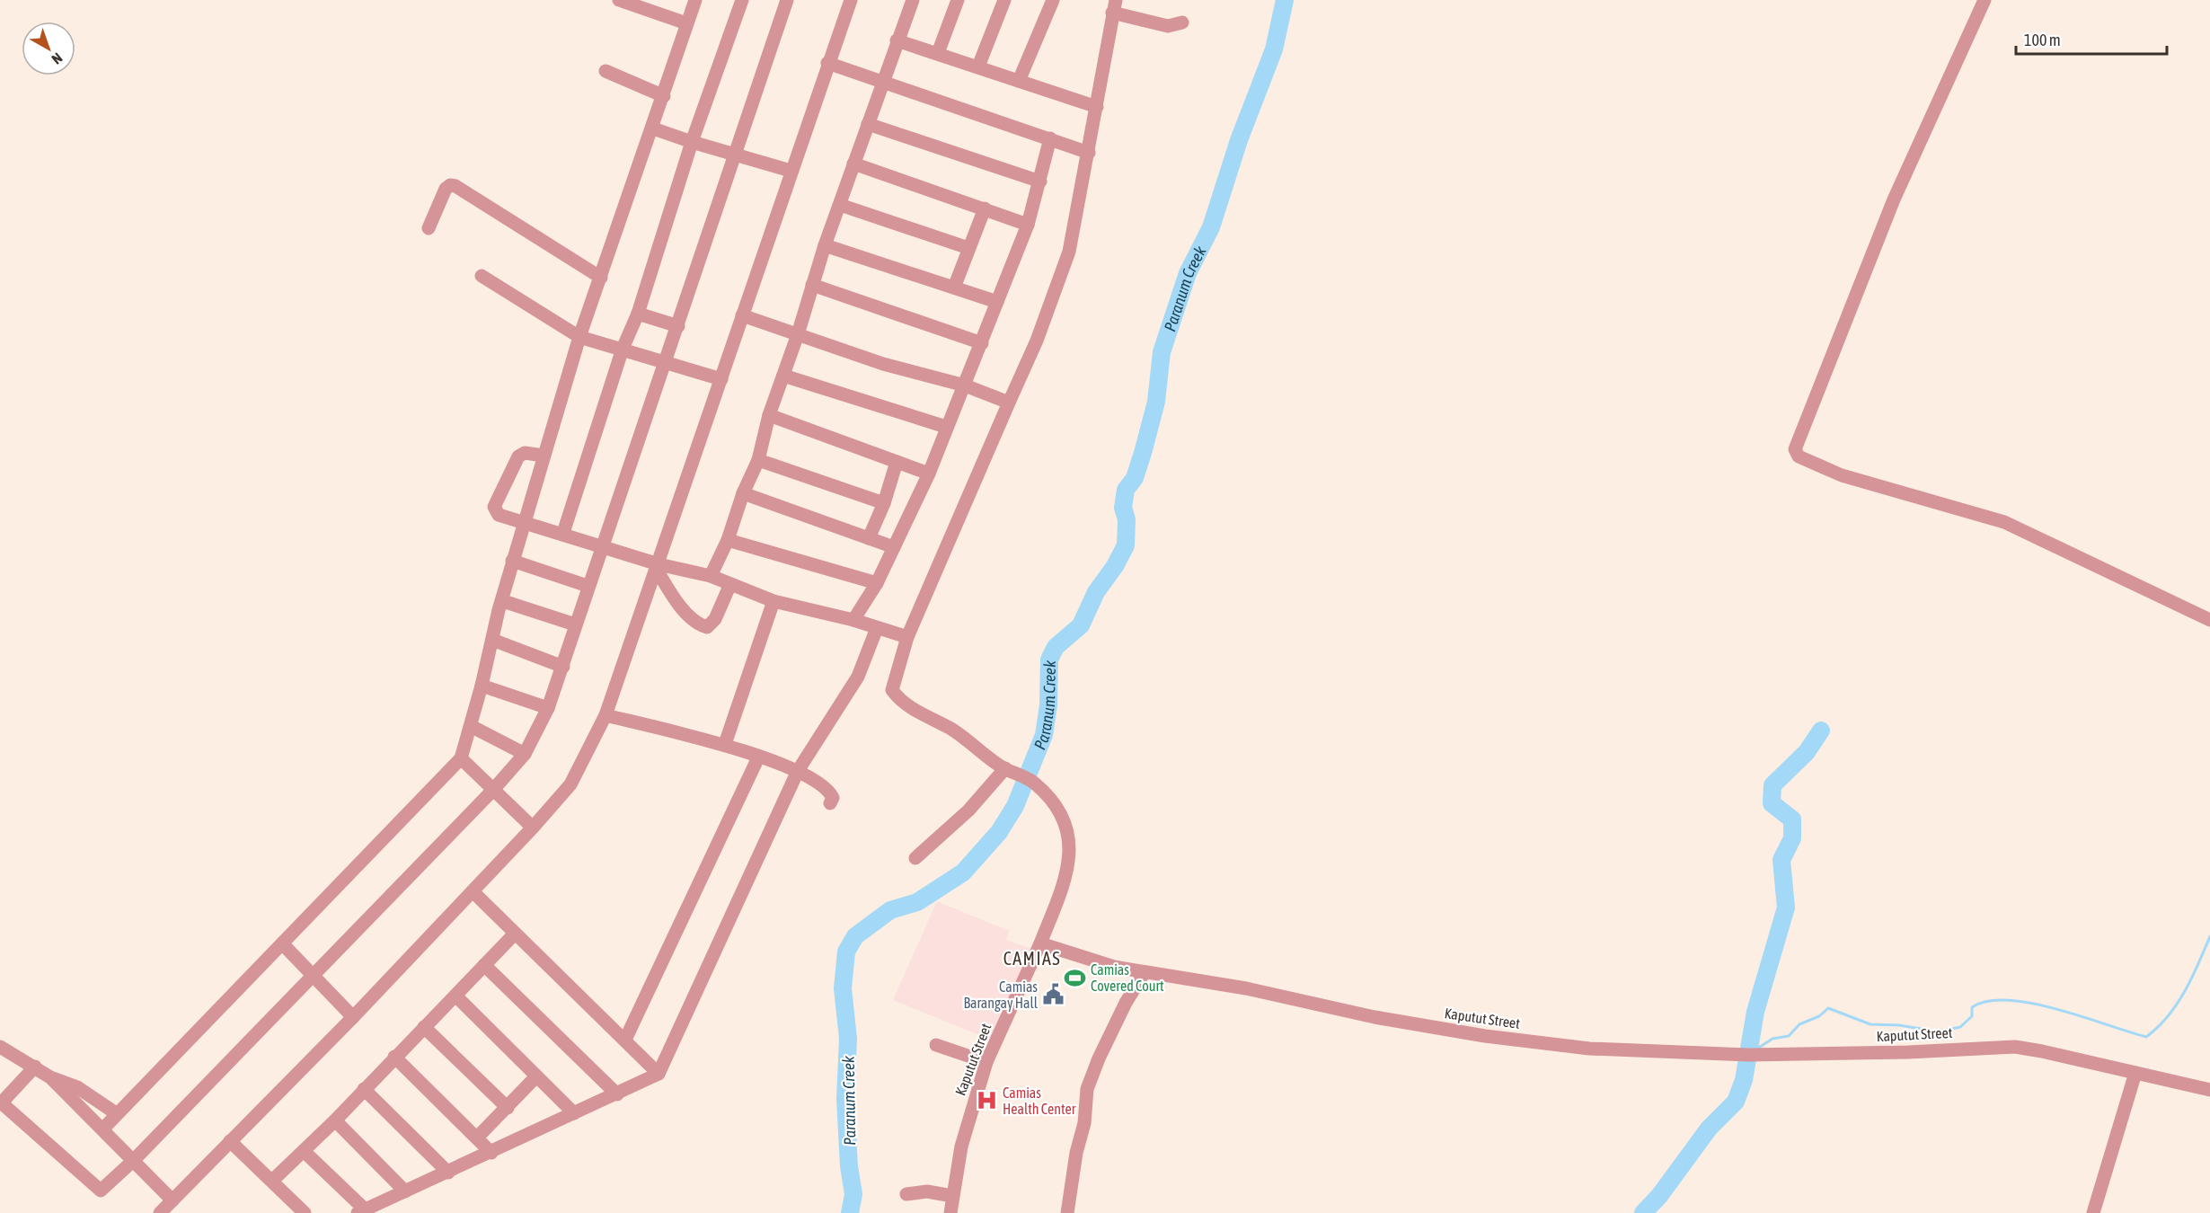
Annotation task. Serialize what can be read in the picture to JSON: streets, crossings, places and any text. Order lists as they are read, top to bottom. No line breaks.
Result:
{"streets":{"street":["Kaputut Street"]},"districts":["CAMIAS"],"water":["Paranum Creek"],"places":{"sports":["Camias Covered Court"],"public building":["Camias Barangay Hall"],"hospital":["Camias Health Center"]},"scale_bar":"100 m","north":"bottom right"}
